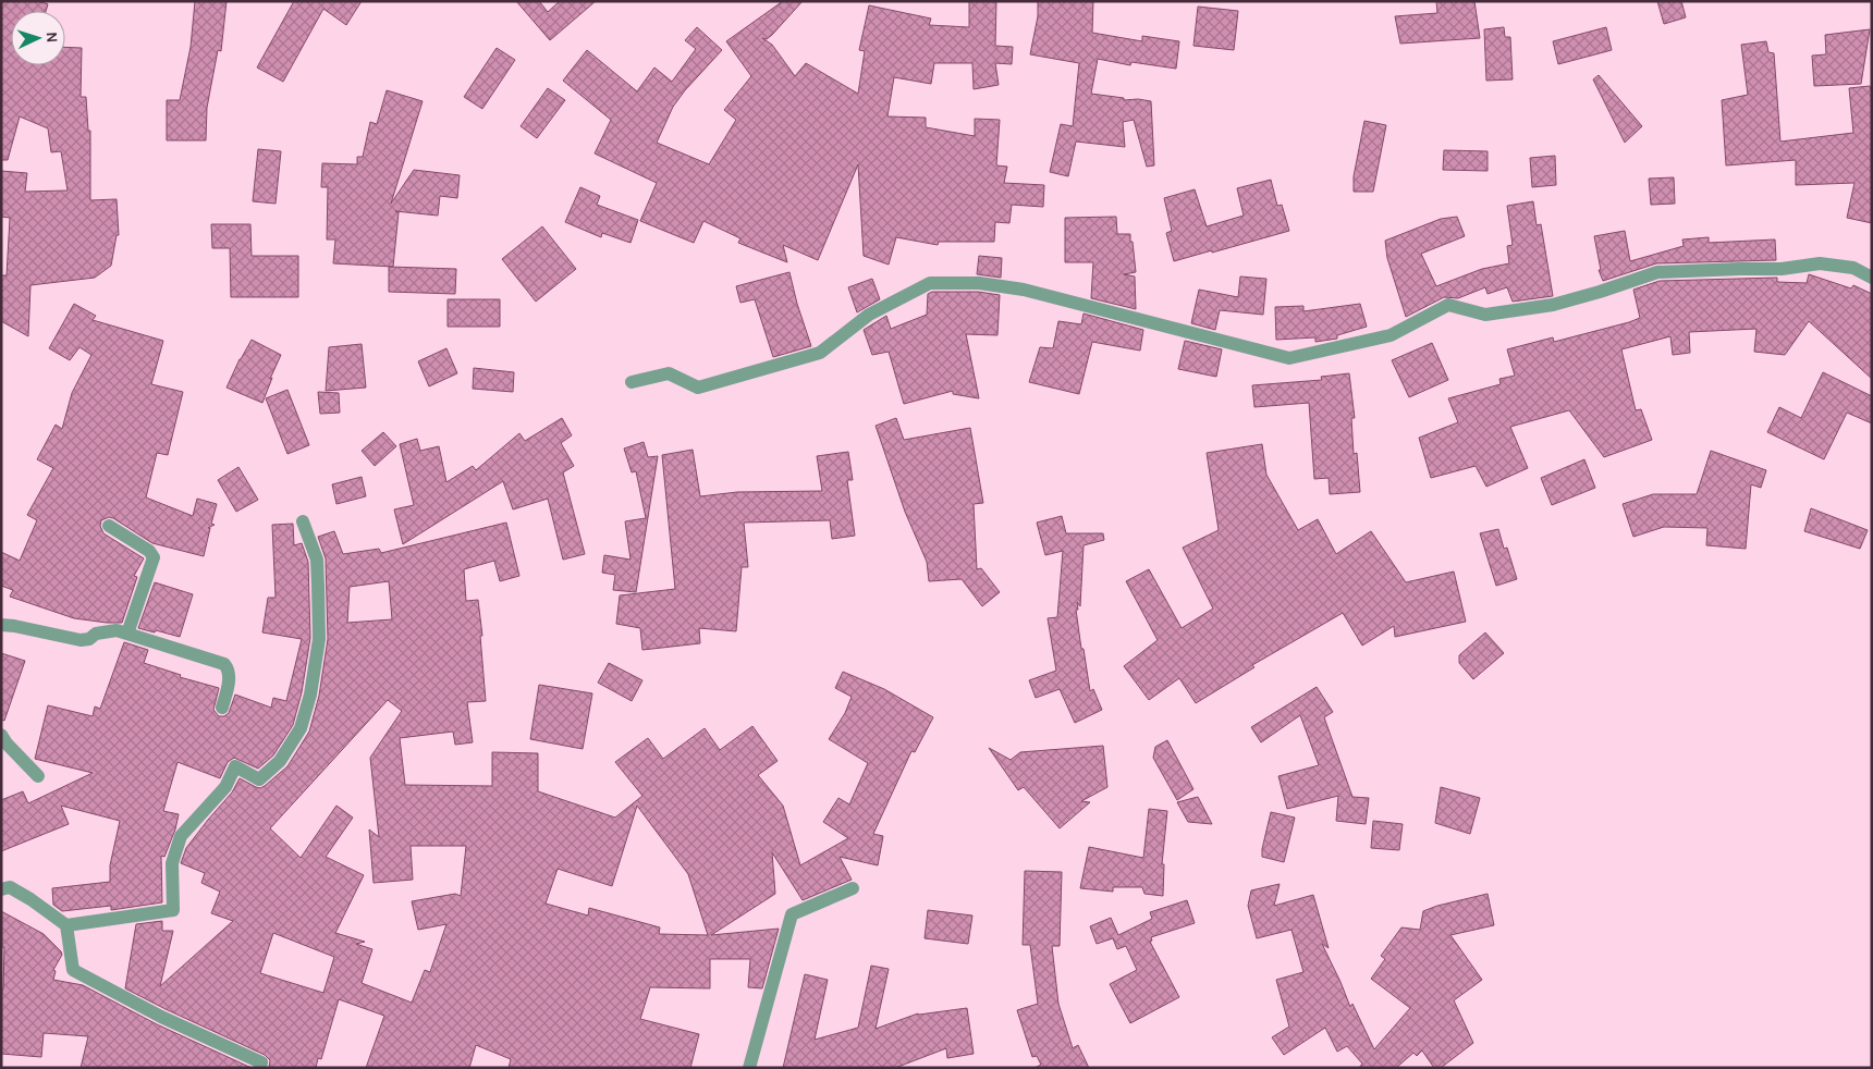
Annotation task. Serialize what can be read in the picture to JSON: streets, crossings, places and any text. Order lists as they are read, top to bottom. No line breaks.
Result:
{"north":"right"}
